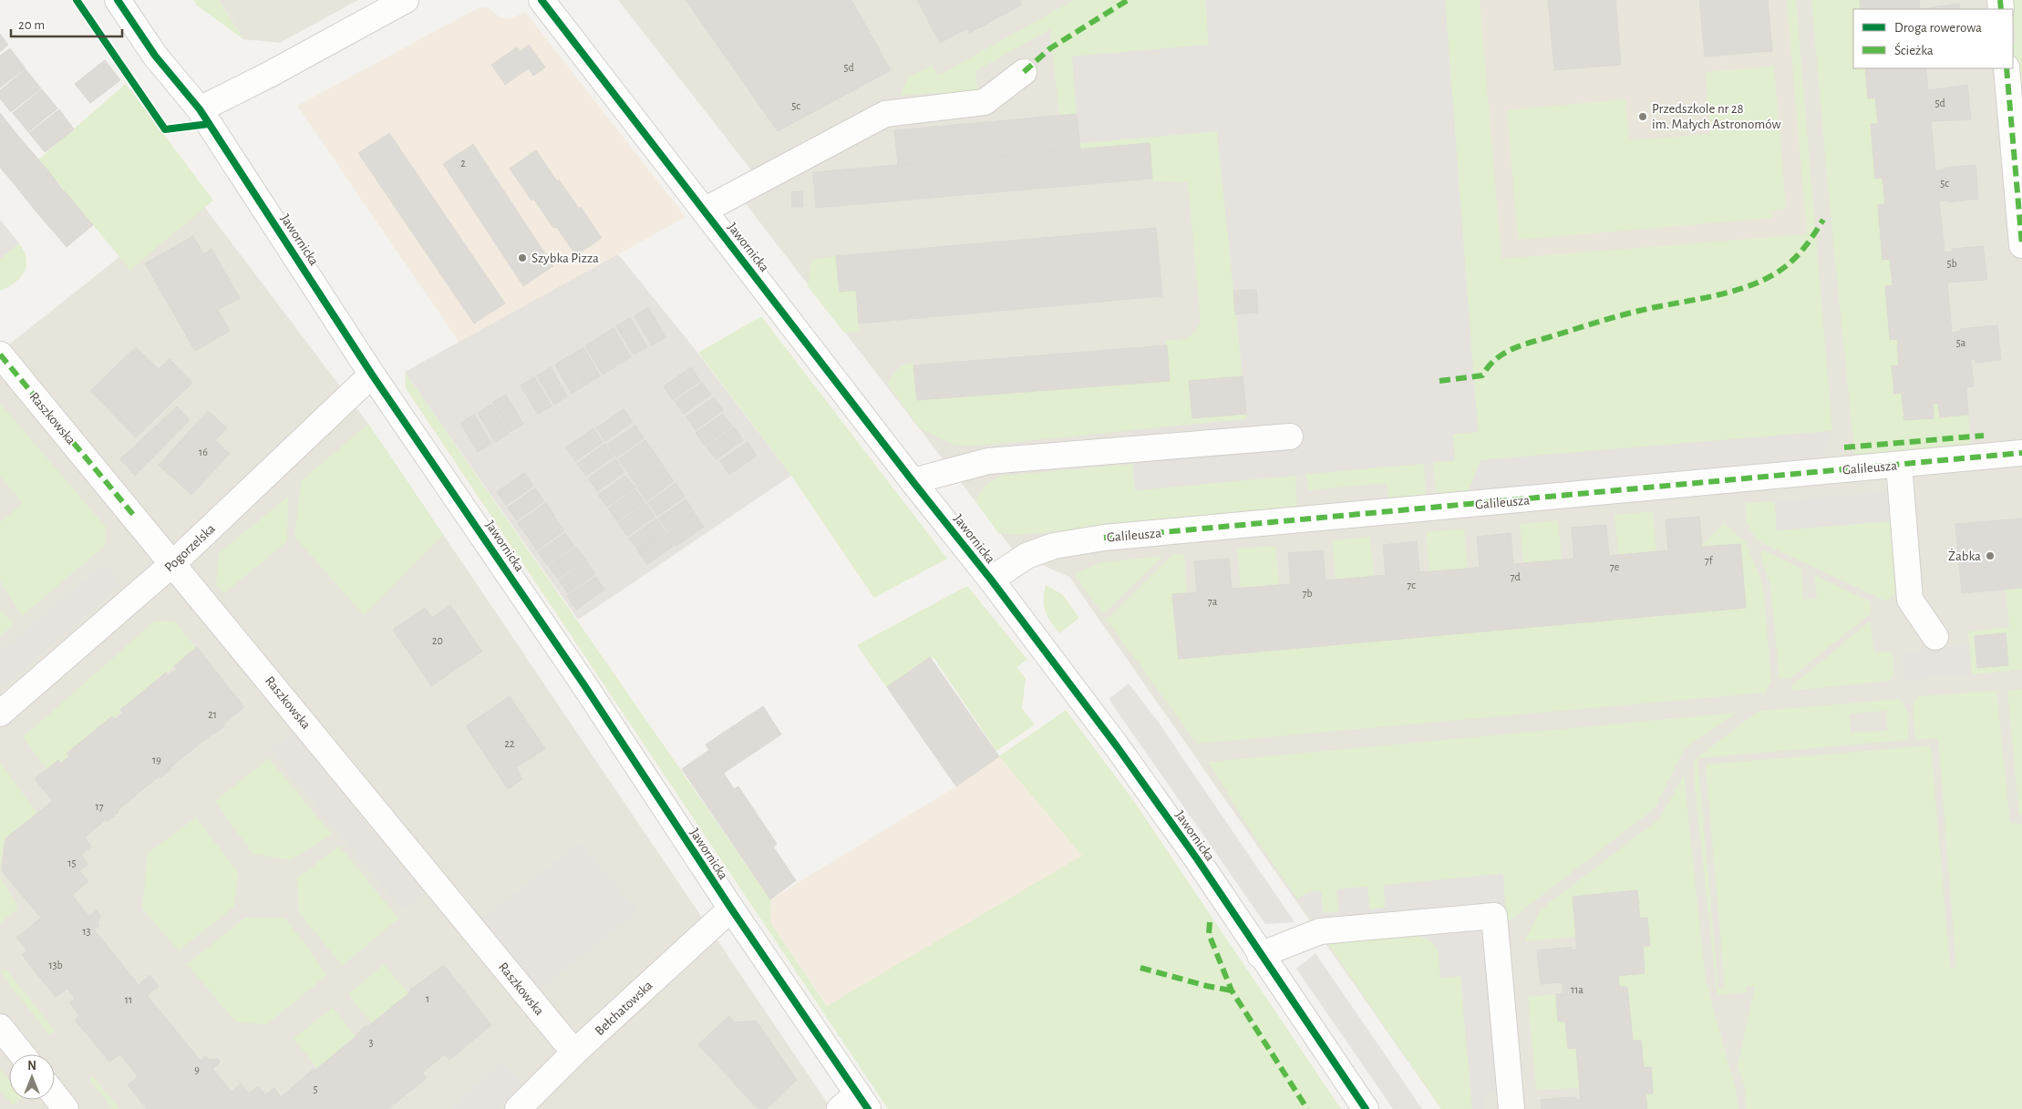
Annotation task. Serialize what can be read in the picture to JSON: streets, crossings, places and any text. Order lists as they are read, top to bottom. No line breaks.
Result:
{"streets":{"street":["Jawornicka","Raszkowska","Galileusza","Pogorzelska","Bełchatowska"]},"crossings":[["Jawornicka","Galileusza"],["Jawornicka","Pogorzelska"],["Jawornicka","Bełchatowska"],["Raszkowska","Pogorzelska"],["Raszkowska","Bełchatowska"]],"places":["Przedszkole nr 28 im. Małych Astronomów","Szybka Pizza","Żabka"],"house_numbers":["5d","5d","5c","2","5c","5b","5a","16","7f","7e","7d","7c","7b","7a","20","21","22","19","17","15","13","13b","11a","1","11","3","9","5"],"legend":["Droga rowerowa","Ścieżka"],"scale_bar":"20 m","north":"top"}
